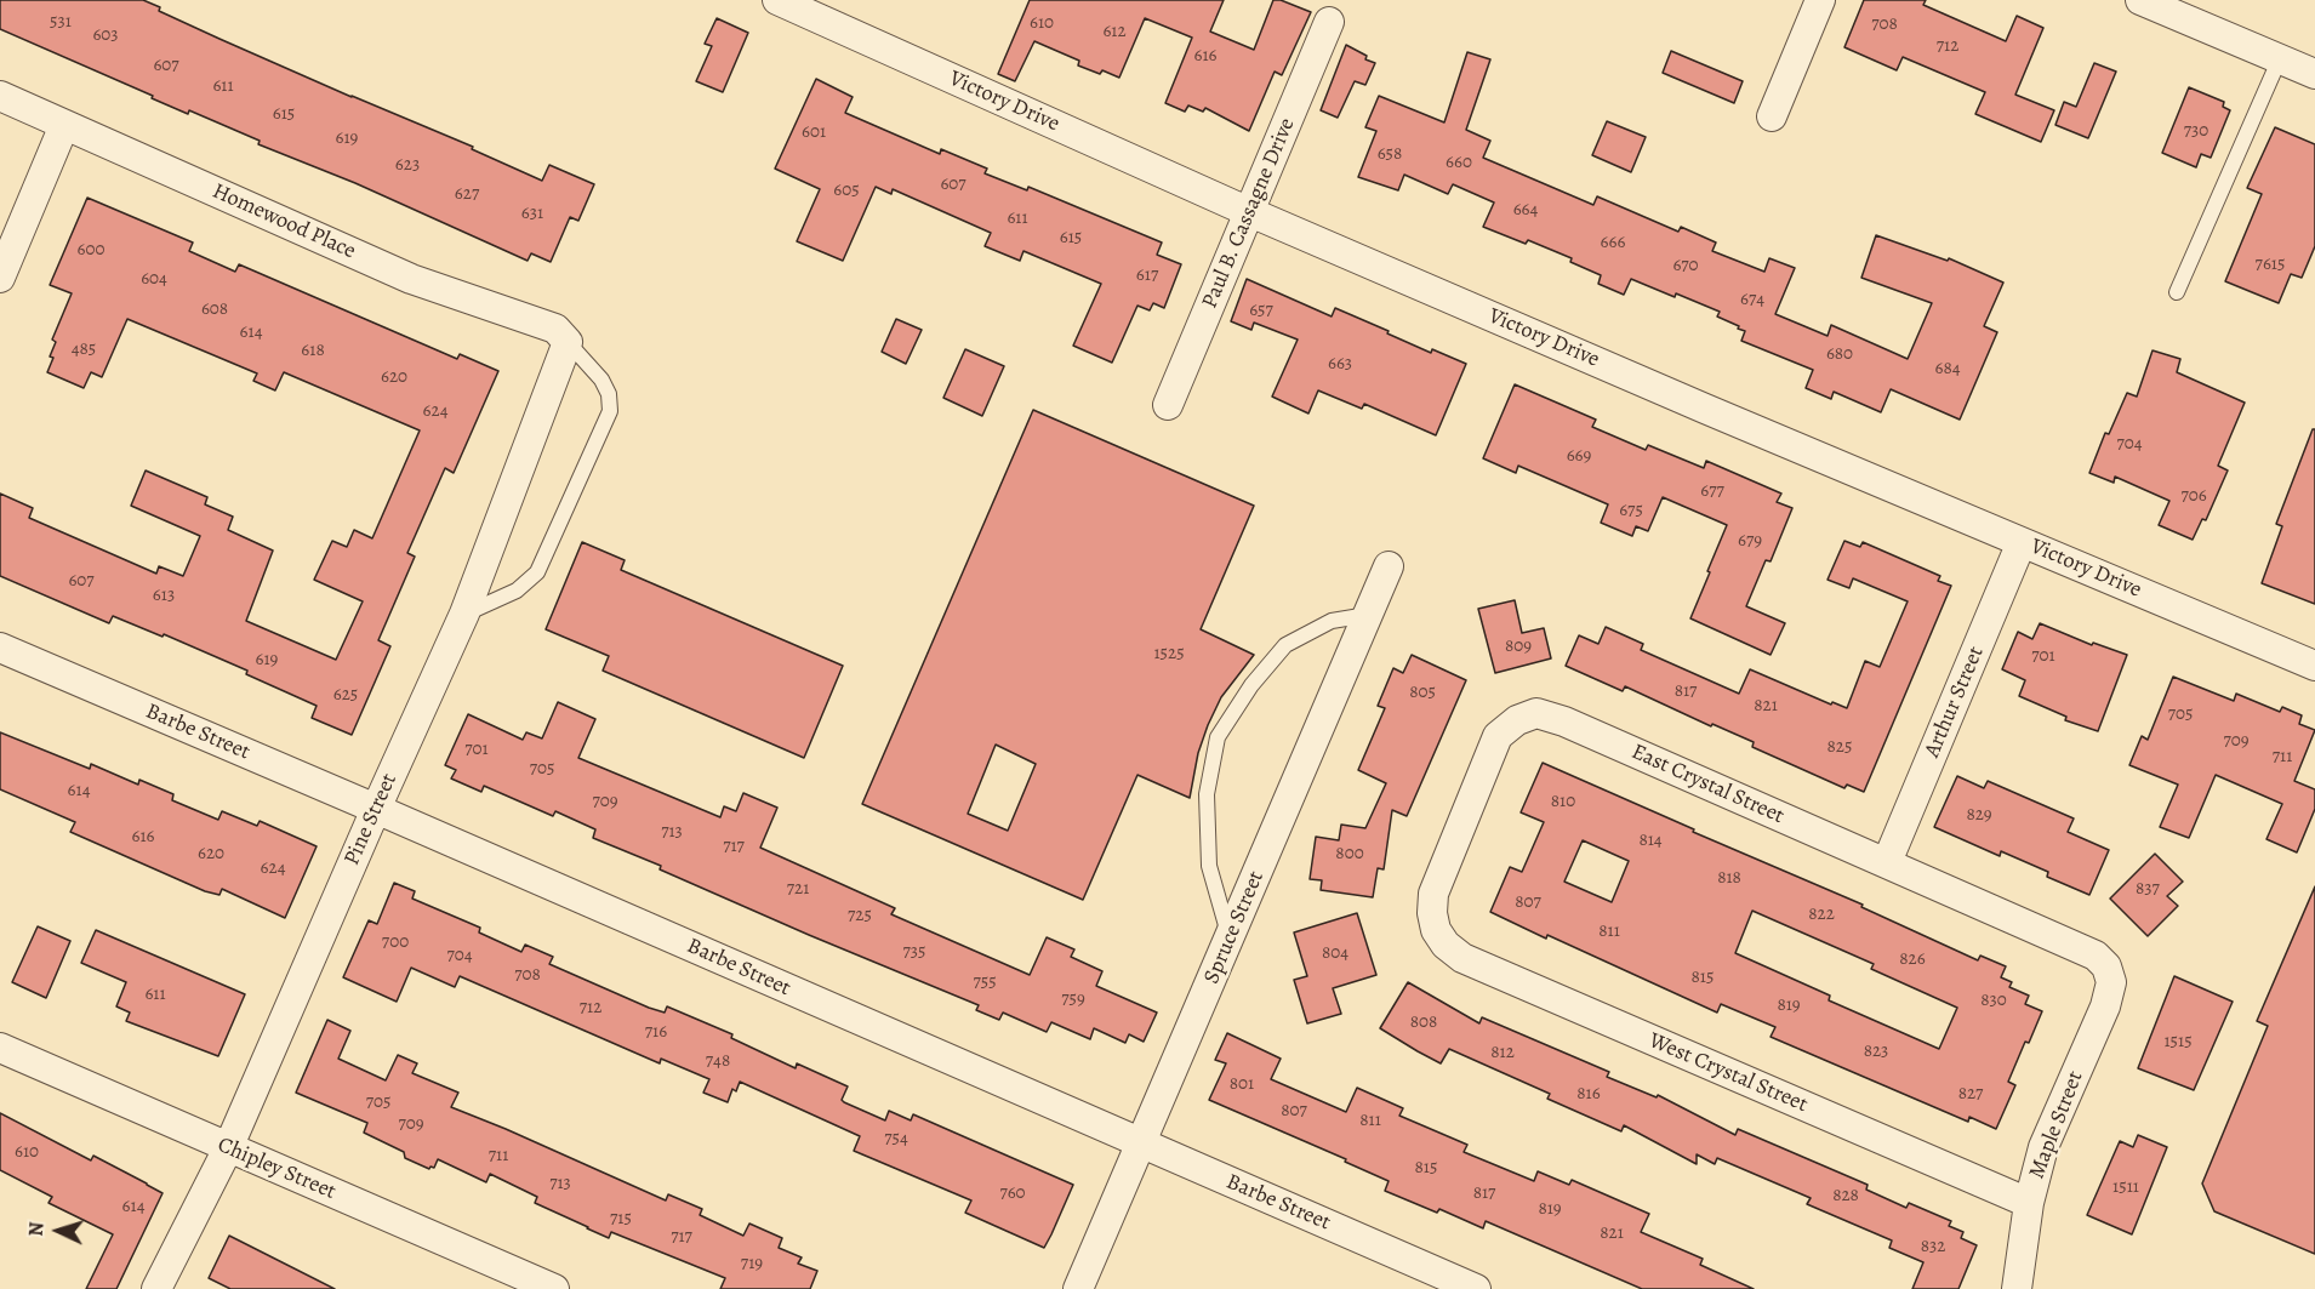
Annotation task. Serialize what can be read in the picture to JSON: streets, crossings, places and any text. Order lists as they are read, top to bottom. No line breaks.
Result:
{"streets":{"street":["Victory Drive","Paul B. Cassagne Drive","Homewood Place","Arthur Street","Barbe Street","East Crystal Street","Pine Street","Spruce Street","West Crystal Street","Maple Street","Chipley Street"]},"crossings":[["Victory Drive","Paul B. Cassagne Drive"],["Victory Drive","Arthur Street"],["Homewood Place","Pine Street"],["Arthur Street","East Crystal Street"],["Barbe Street","Pine Street"],["Barbe Street","Spruce Street"],["East Crystal Street","West Crystal Street"],["East Crystal Street","Maple Street"],["Pine Street","Chipley Street"],["West Crystal Street","Maple Street"]],"house_numbers":["531","610","708","612","603","712","616","607","611","615","730","601","619","658","660","623","607","605","627","664","631","611","615","666","600","7615","670","617","604","674","608","657","614","485","618","680","663","684","620","624","704","669","677","706","675","679","607","613","809","1525","701","619","817","805","625","821","705","709","825","701","711","705","614","709","810","829","713","616","814","717","620","800","624","818","721","837","807","822","725","811","700","735","804","704","826","708","815","755","611","759","830","819","712","808","716","1515","823","812","748","801","816","827","705","807","811","709","754","610","711","815","713","1511","760","817","828","614","819","715","821","717","832","719"],"north":"left"}
